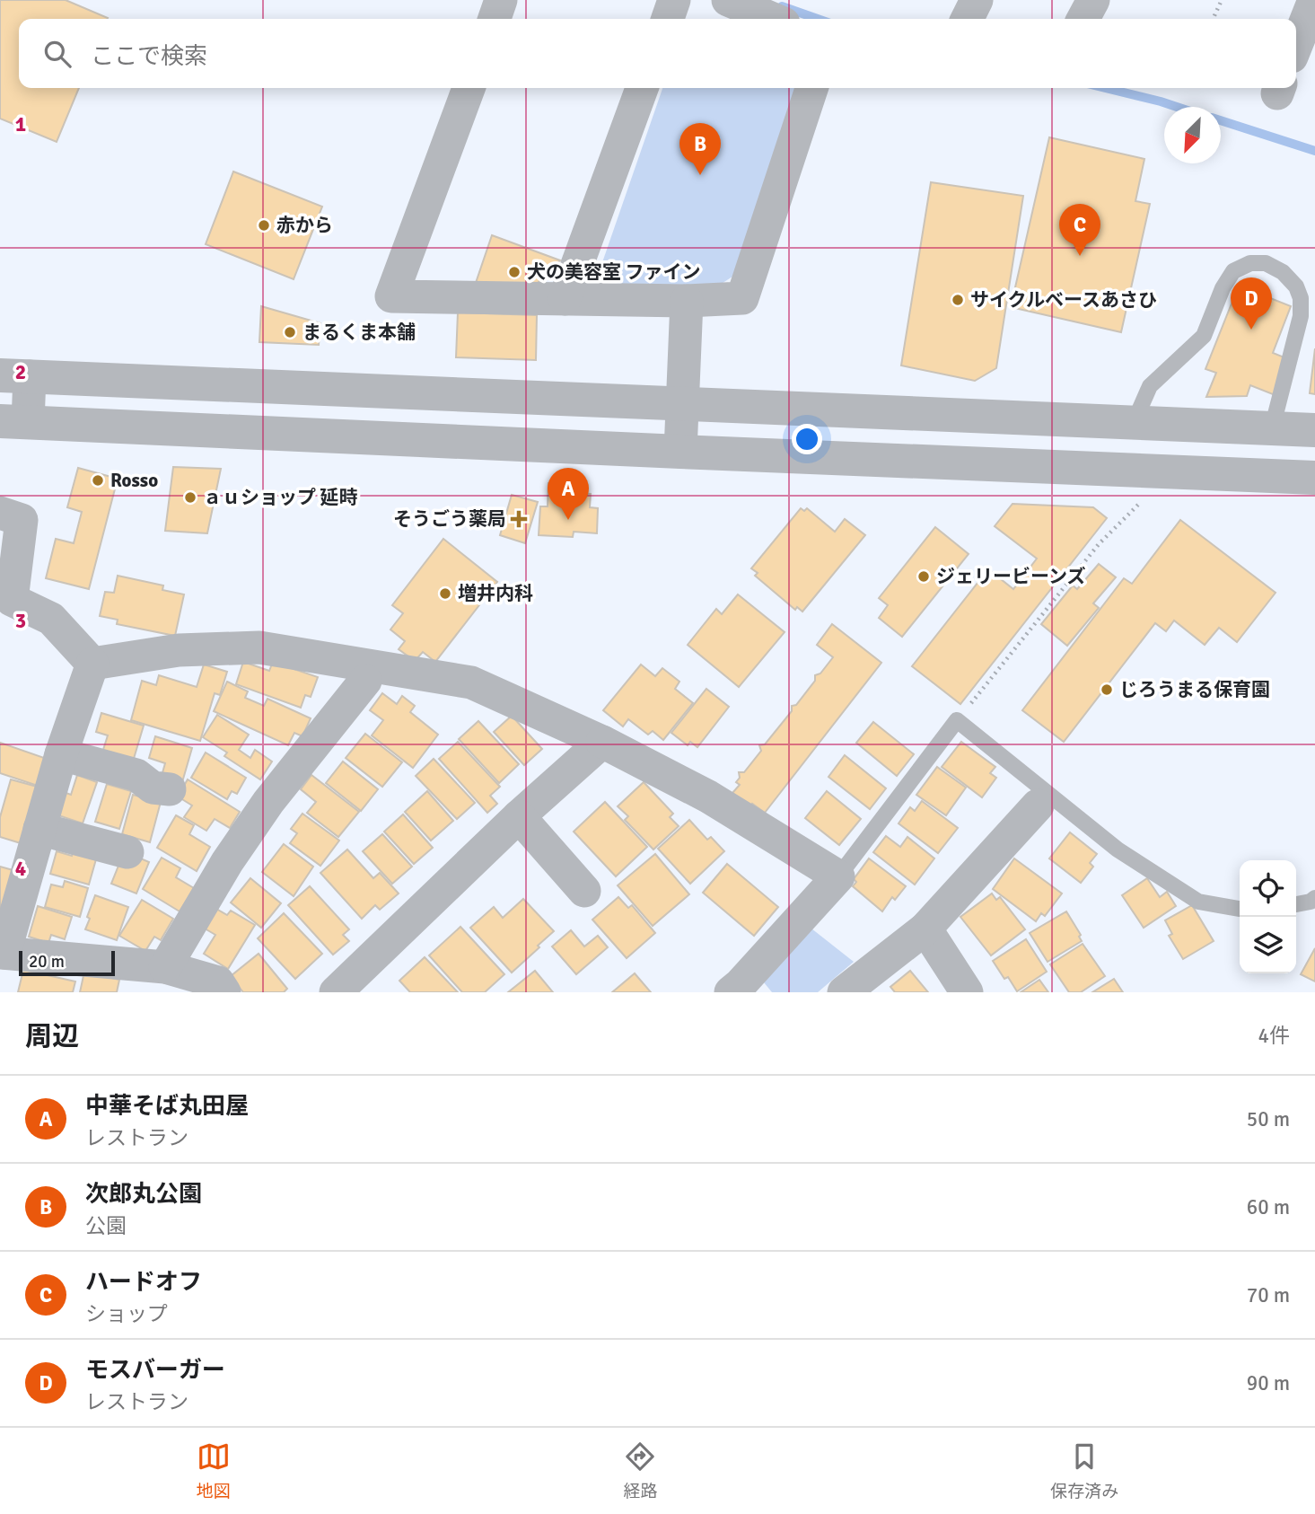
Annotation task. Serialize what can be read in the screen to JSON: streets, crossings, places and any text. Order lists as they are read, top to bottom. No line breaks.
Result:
{"places":{"other":["赤から","犬の美容室 ファイン","サイクルベースあさひ","まるくま本舗","Rosso","ａｕショップ 延時","ジェリービーンズ","増井内科","じろうまる保育園"],"health":["そうごう薬局"]},"scale_bar":"20 m","north":"bottom left","page":{"search":"ここで検索","pins":["B","C","D","A"],"scale":"20 m","heading":["周辺","4件"],"list":[{"mark":"A","name":"中華そば丸田屋","note":"レストラン","value":"50 m"},{"mark":"B","name":"次郎丸公園","note":"公園","value":"60 m"},{"mark":"C","name":"ハードオフ","note":"ショップ","value":"70 m"},{"mark":"D","name":"モスバーガー","note":"レストラン","value":"90 m"}],"nav":["地図","経路","保存済み"]},"grid":{"rows":["1","2","3","4"]}}
